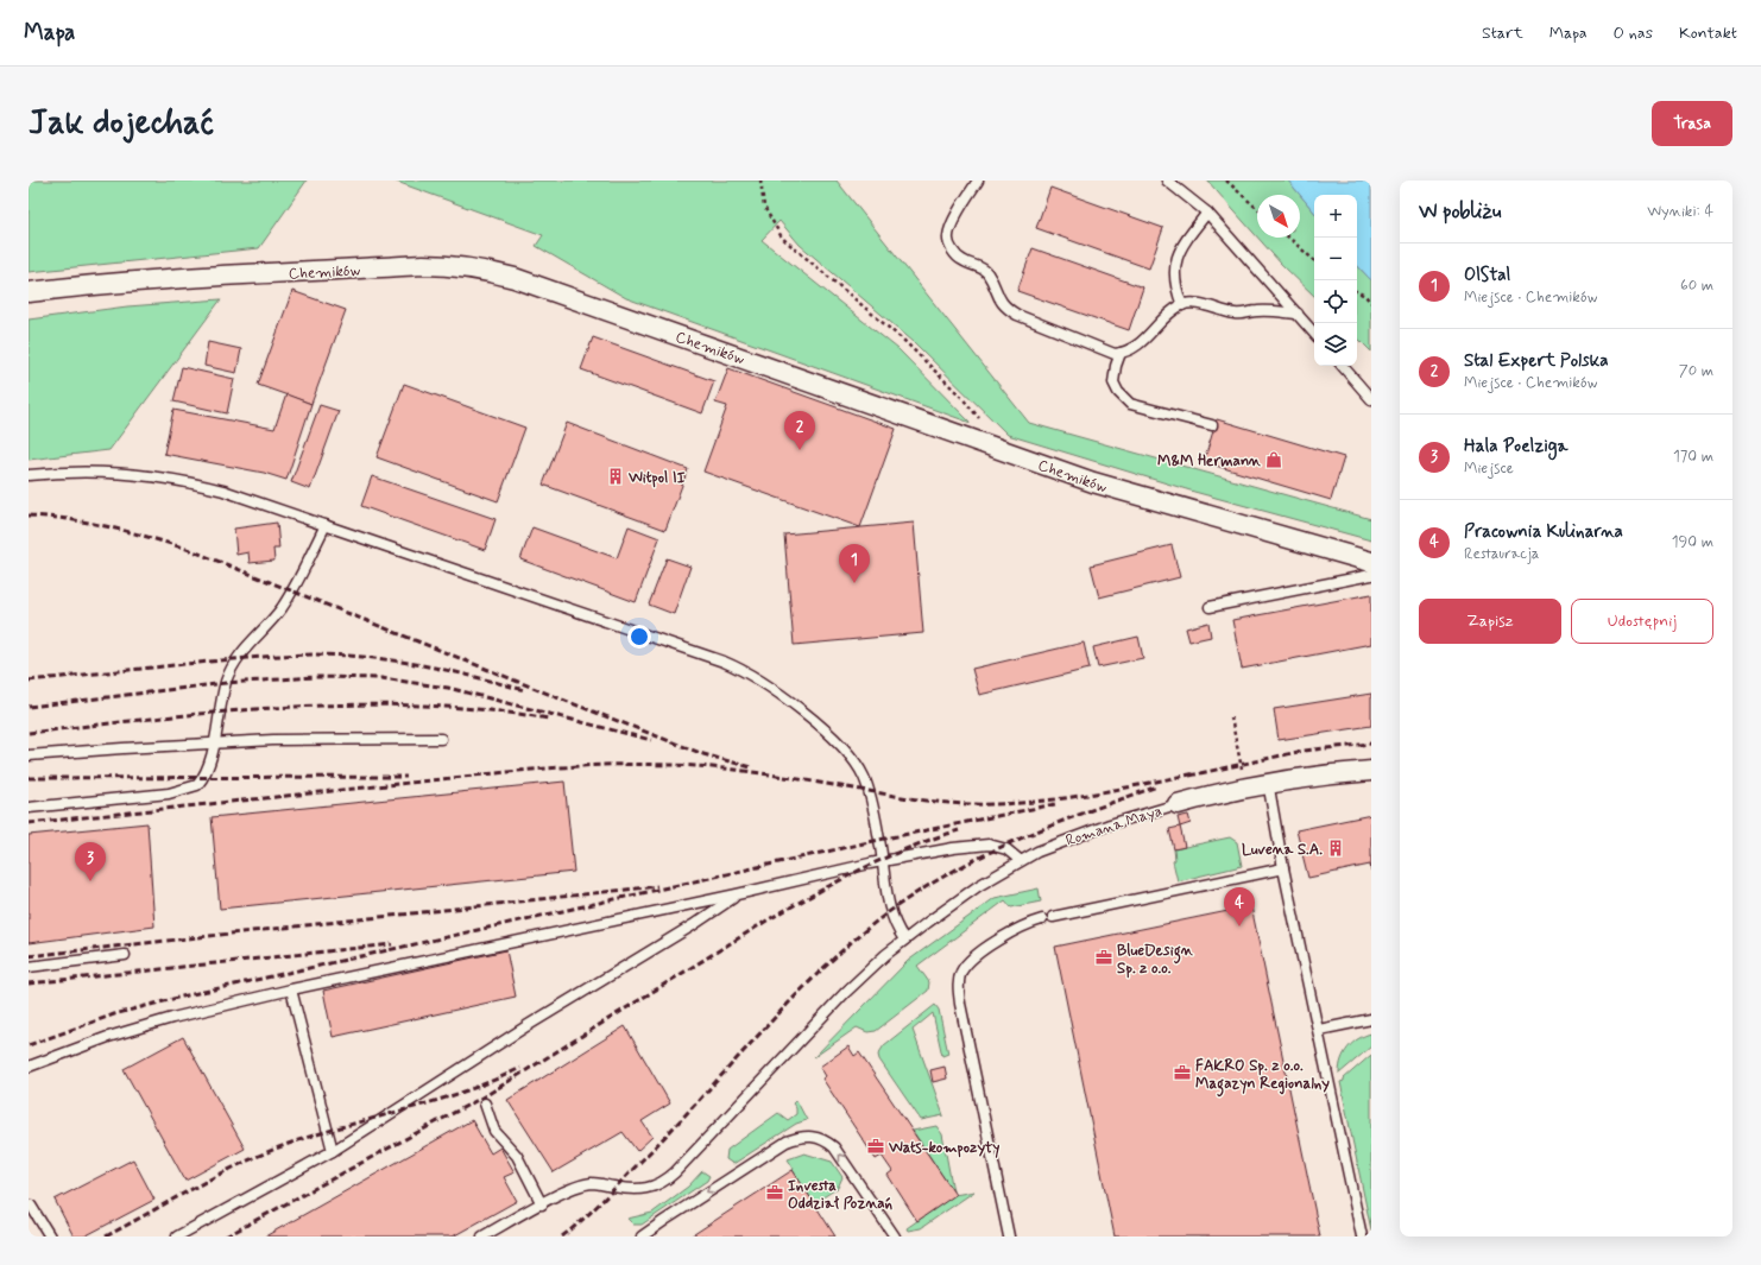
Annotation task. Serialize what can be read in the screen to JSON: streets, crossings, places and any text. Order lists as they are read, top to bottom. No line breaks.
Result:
{"streets":{"street":["Chemików","Romana Maya"]},"places":{"shop":["M&M Hermann"],"building":["Witpol II","Luvena S.A."],"office":["BlueDesign Sp. z o.o.","FAKRO Sp. z o.o. Magazyn Regionalny","Wats-kompozyty","Investa Oddział Poznań"]},"north":"bottom right","page":{"header":"Mapa","nav":["Start","Mapa","O nas","Kontakt"],"buttons":["Trasa",["Zapisz","Udostępnij"]],"title":"Jak dojechać","heading":["W pobliżu","Wyniki: 4"],"map_buttons":["+","−"],"list":[{"mark":"1","name":"OlStal","note":"Miejsce · Chemików","value":"60 m"},{"mark":"2","name":"Stal Expert Polska","note":"Miejsce · Chemików","value":"70 m"},{"mark":"3","name":"Hala Poelziga","note":"Miejsce","value":"170 m"},{"mark":"4","name":"Pracownia Kulinarna","note":"Restauracja","value":"190 m"}],"pins":["2","1","3","4"]}}
